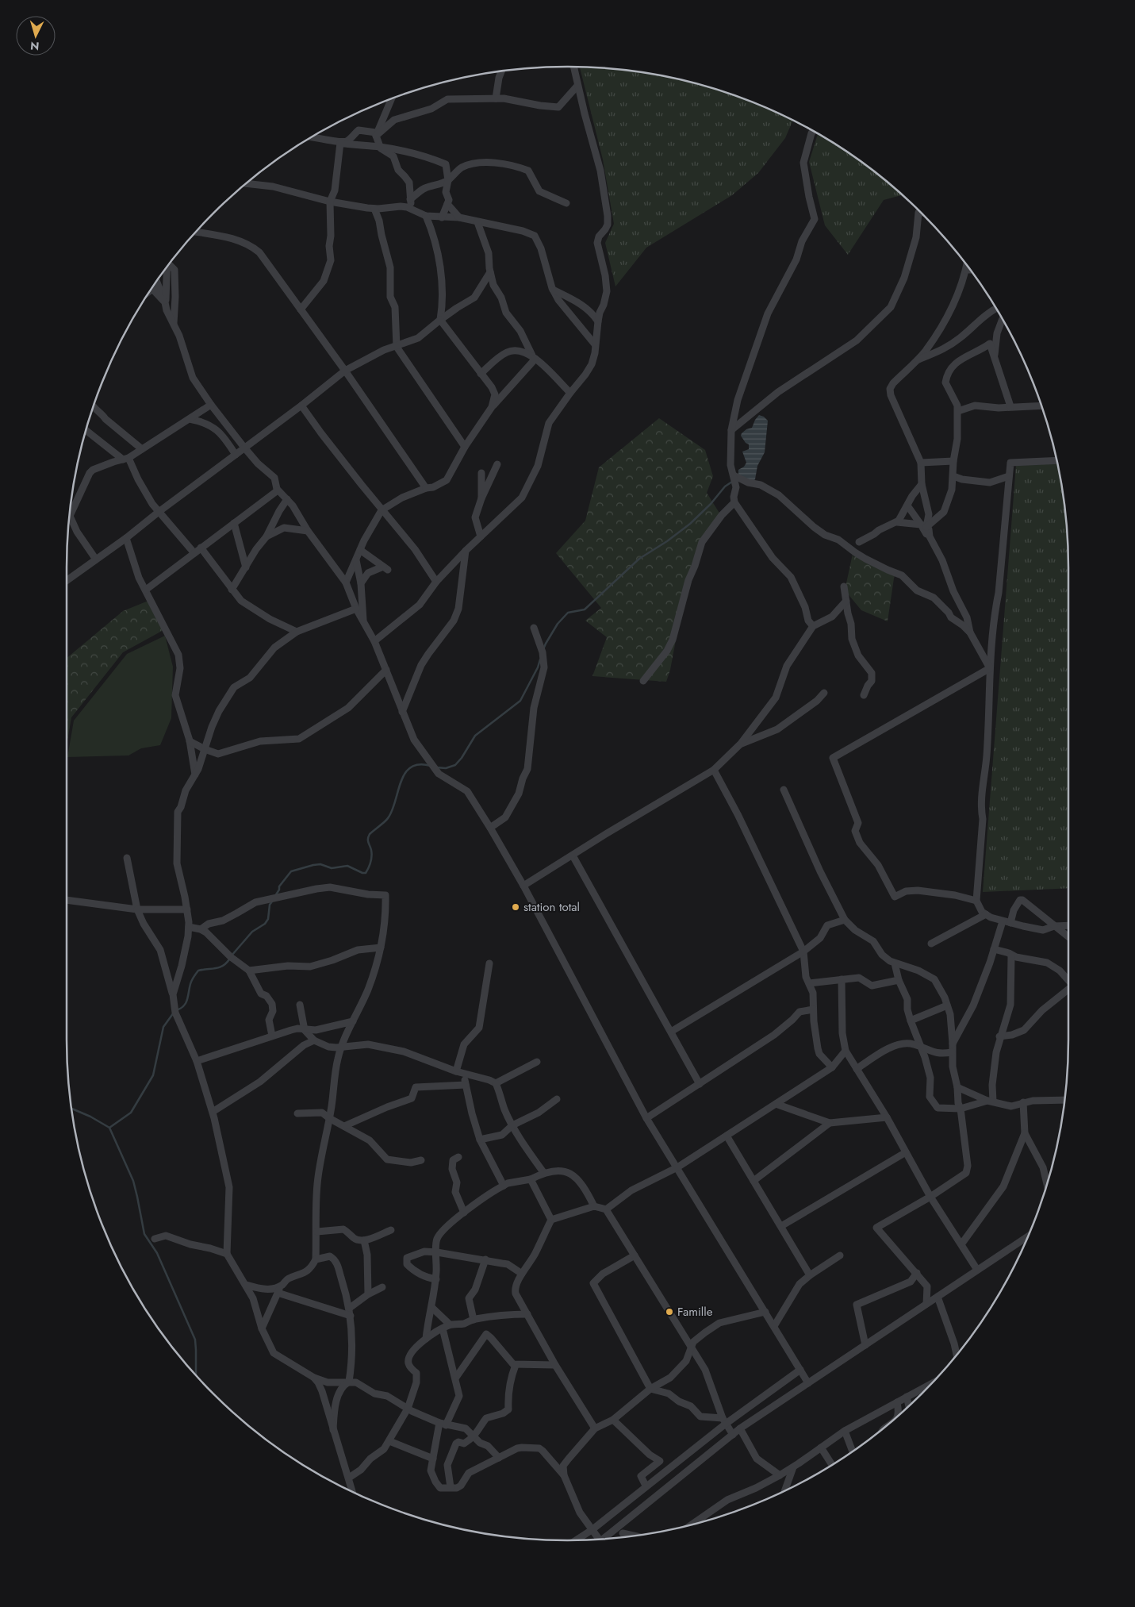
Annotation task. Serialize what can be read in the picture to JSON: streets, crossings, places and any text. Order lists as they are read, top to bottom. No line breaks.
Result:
{"places":["station total","Famille"],"north":"bottom"}
